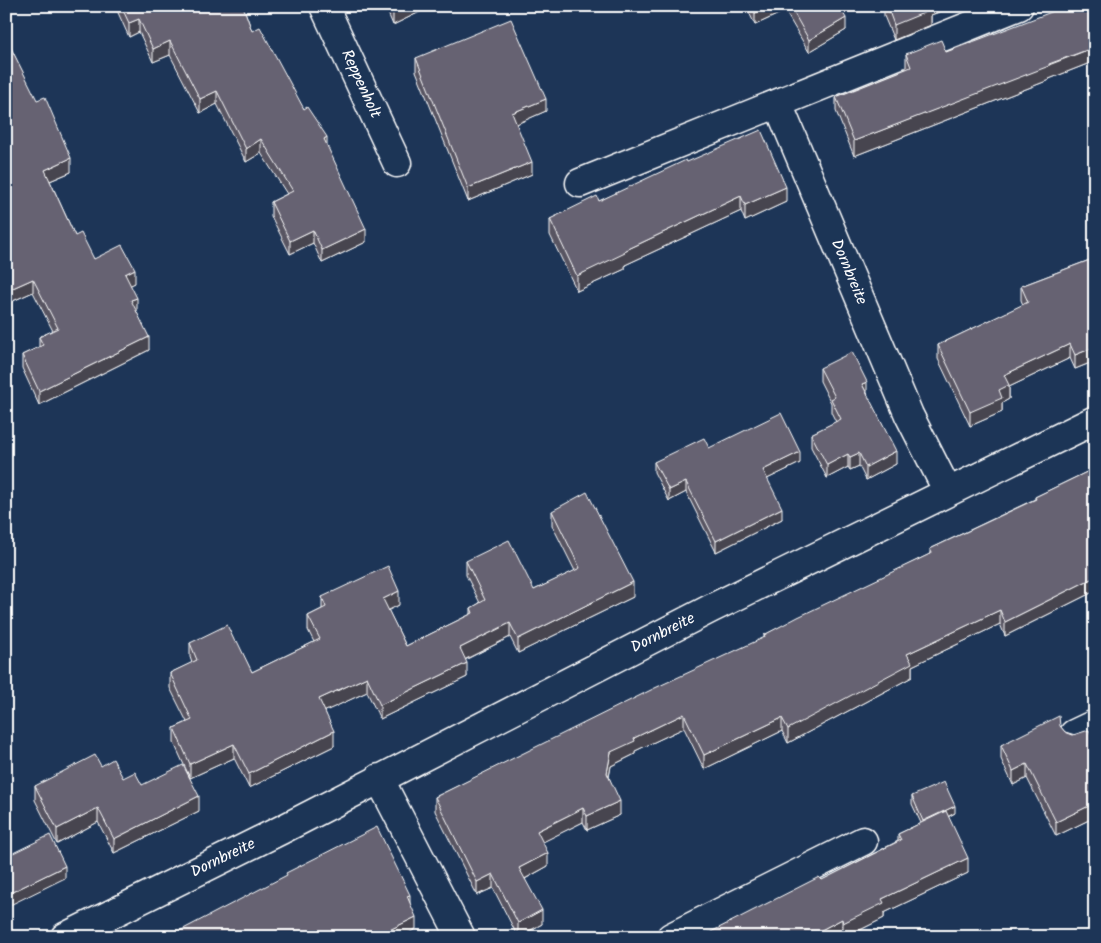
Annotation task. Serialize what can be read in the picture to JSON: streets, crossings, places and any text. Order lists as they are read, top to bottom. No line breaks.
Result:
{"streets":{"street":["Reppenholt","Dornbreite"]}}
